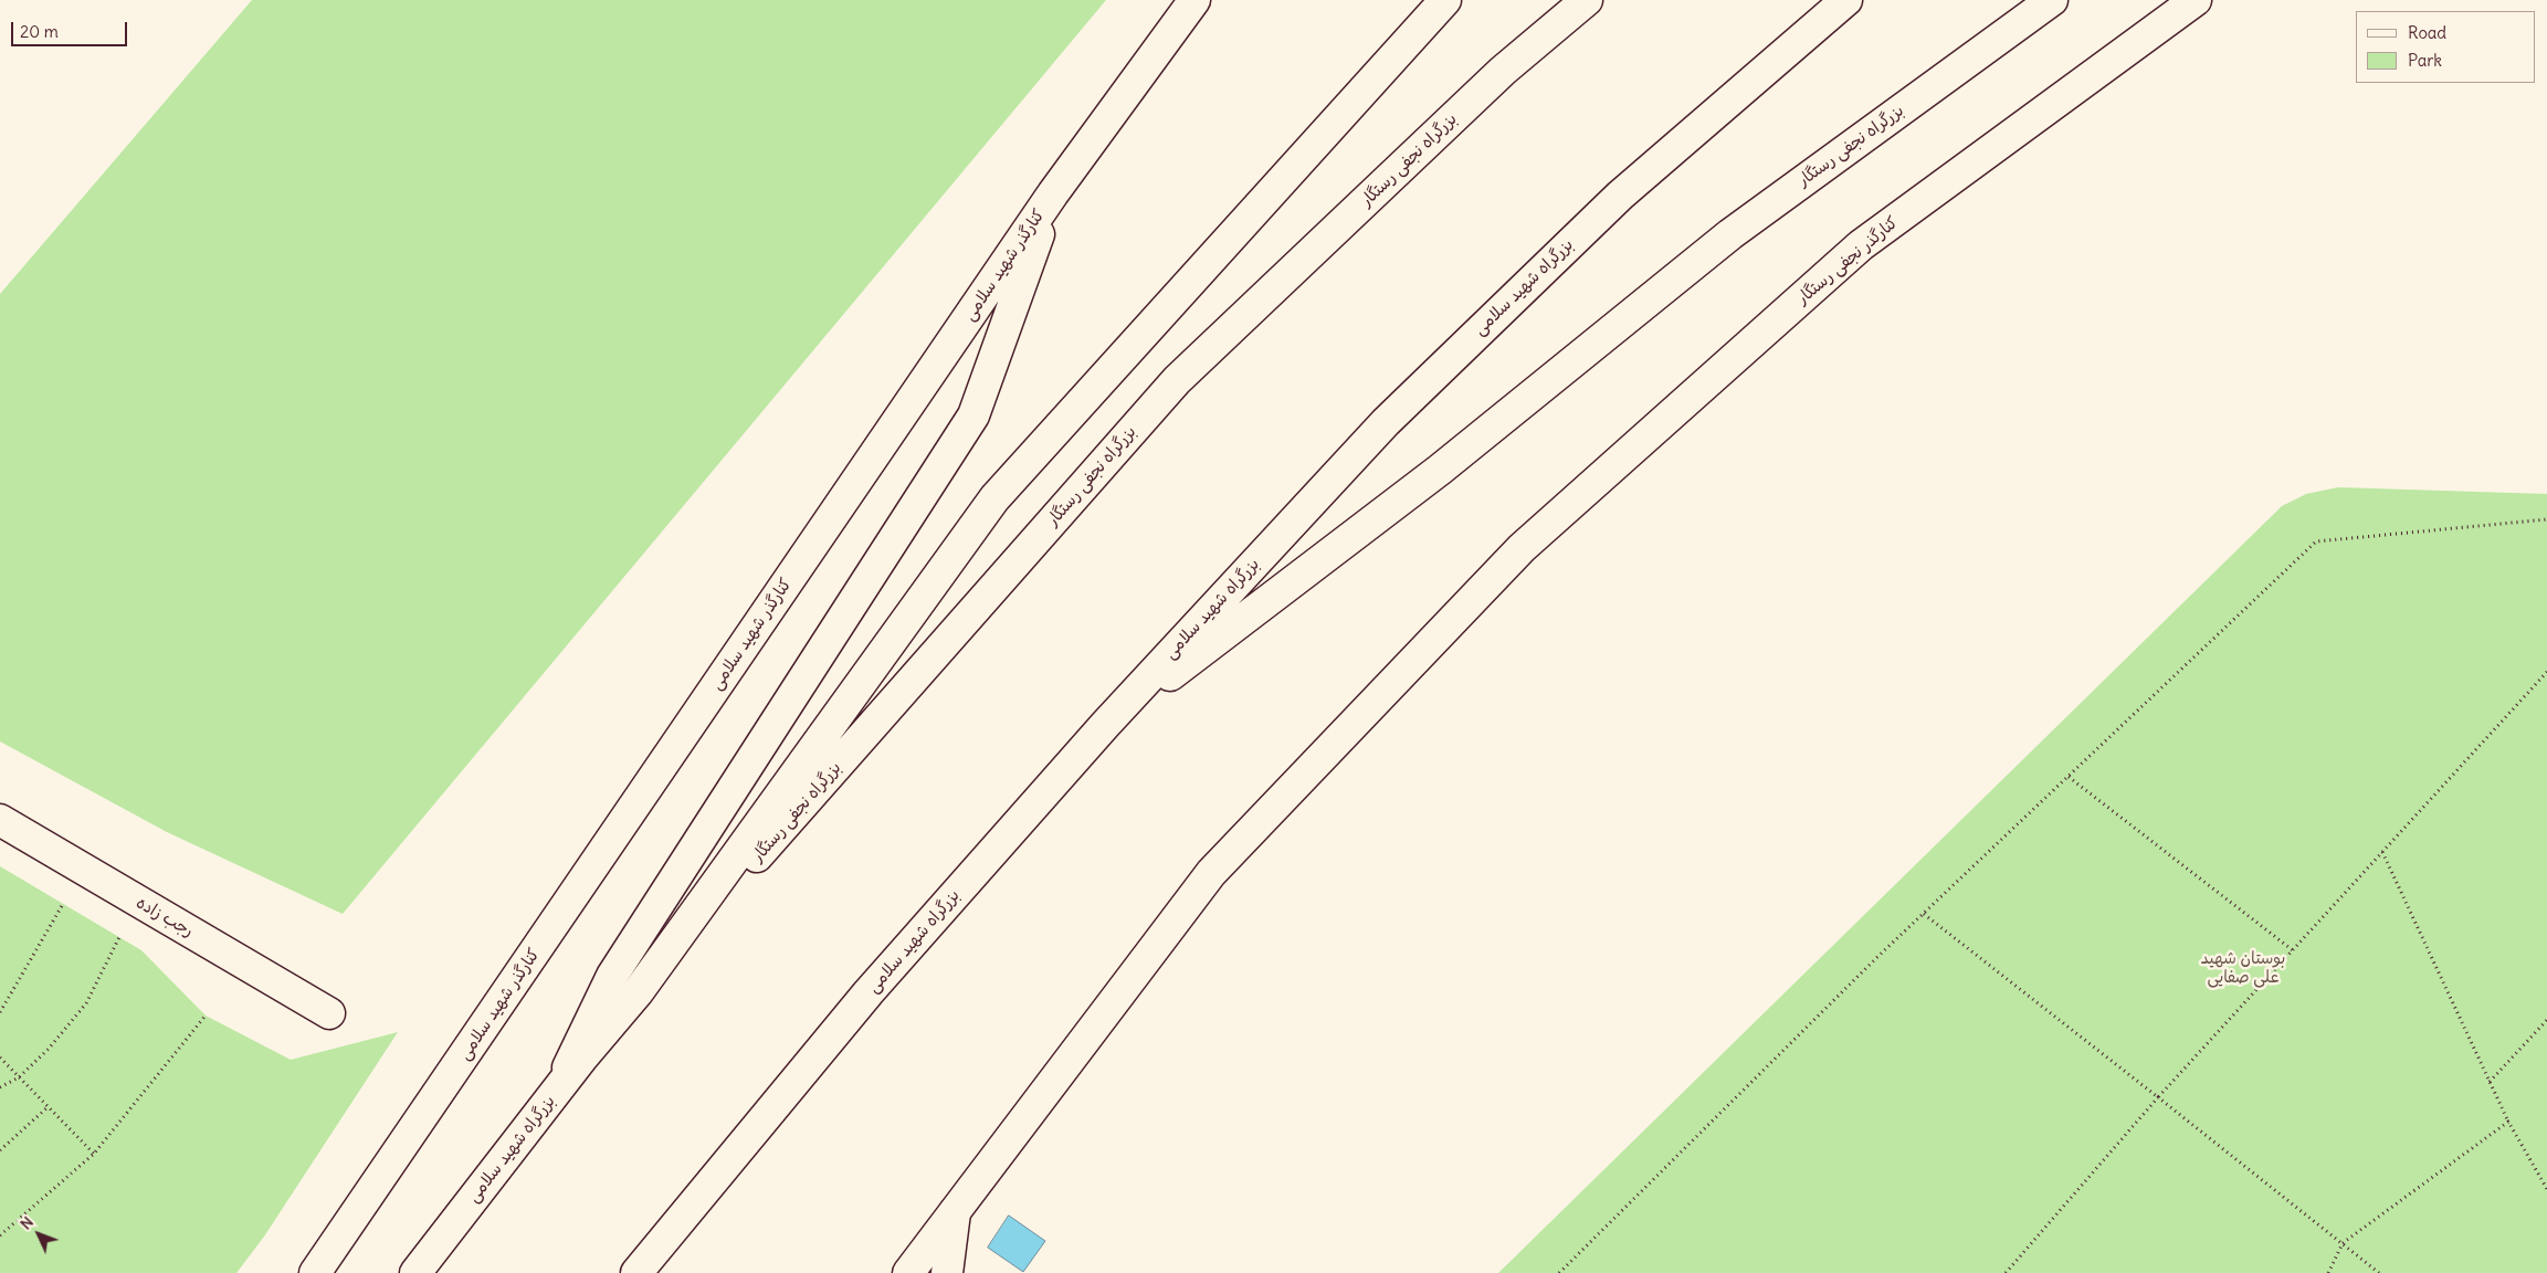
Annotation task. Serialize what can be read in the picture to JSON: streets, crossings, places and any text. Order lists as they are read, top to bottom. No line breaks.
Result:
{"streets":{"main road":["بزرگراه نجفی رستگار","کنارگذر نجفی رستگار","کنارگذر شهید سلامی","بزرگراه شهید سلامی","رجب زاده"]},"crossings":[["بزرگراه نجفی رستگار","بزرگراه شهید سلامی"]],"parks":["بوستان شهید علی صفایی"],"legend":["Road","Park"],"scale_bar":"20 m","north":"top left"}
